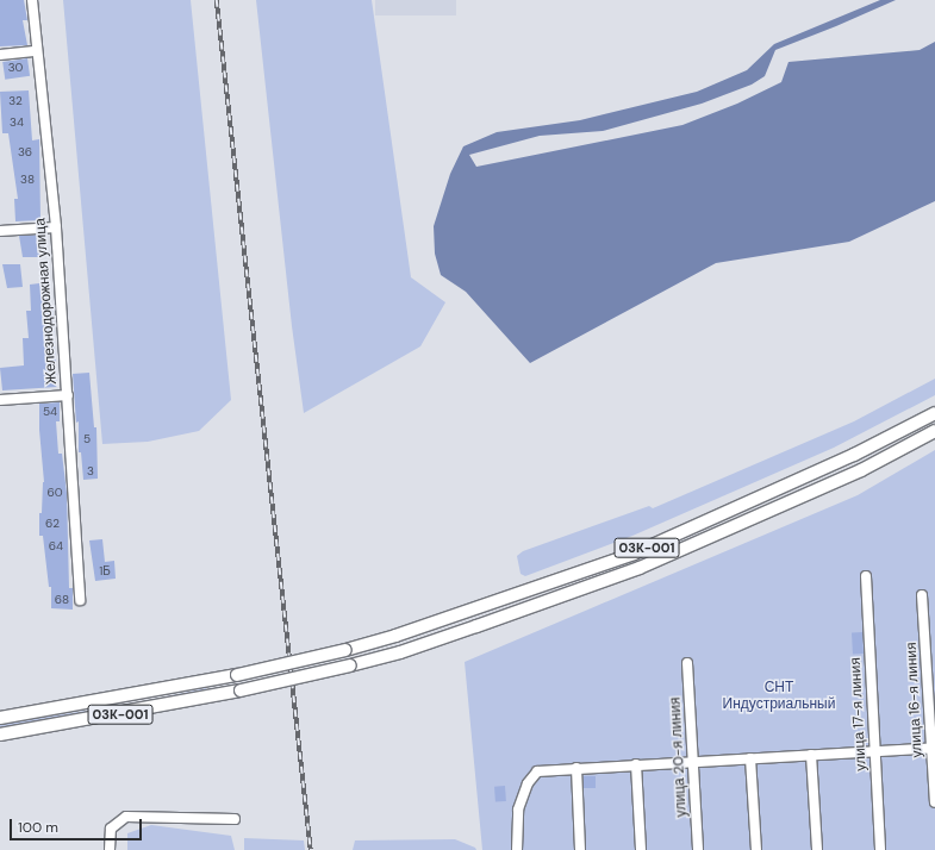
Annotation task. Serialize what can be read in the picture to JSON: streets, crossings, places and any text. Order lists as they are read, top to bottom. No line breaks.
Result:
{"streets":{"main road":["03К-001"],"street":["Железнодорожная улица","улица 16-я линия","улица 17-я линия","улица 20-я линия"]},"parks":["СНТ Индустриальный"],"house_numbers":["30","32","34","36","38","54","5","3","60","62","64","1Б","68"],"scale_bar":"100 m"}
